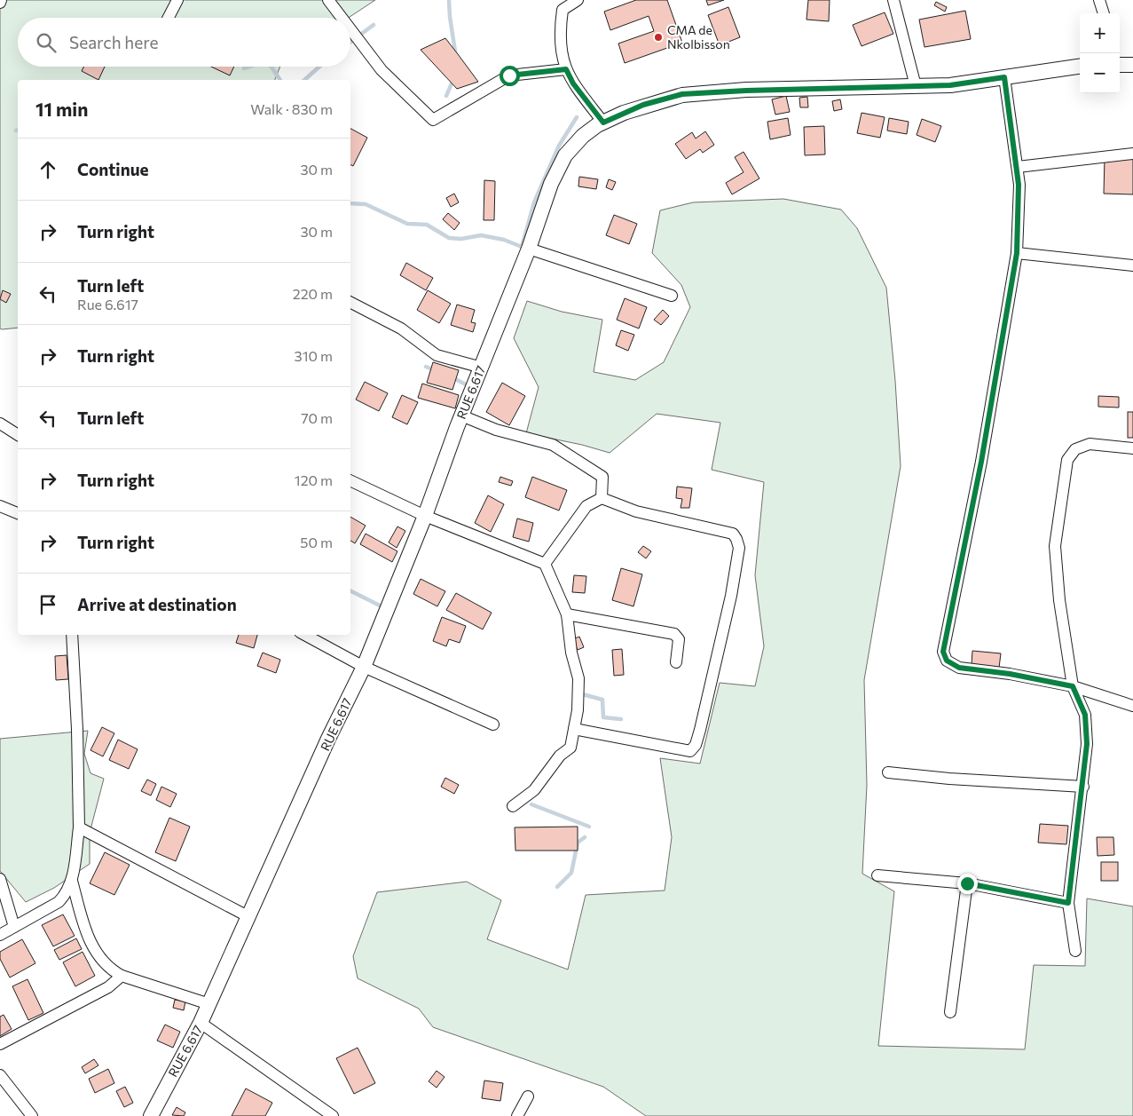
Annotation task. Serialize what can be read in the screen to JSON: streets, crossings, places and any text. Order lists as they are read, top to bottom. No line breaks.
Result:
{"streets":{"street":["RUE 6.617"]},"places":["CMA de Nkolbisson"],"page":{"map_buttons":["+","−"],"search":"Search here","heading":["11 min","Walk · 830 m"],"list":[["Continue","30 m"],["Turn right","30 m"],["Turn left","Rue 6.617","220 m"],["Turn right","310 m"],["Turn left","70 m"],["Turn right","120 m"],["Turn right","50 m"],"Arrive at destination"]}}
